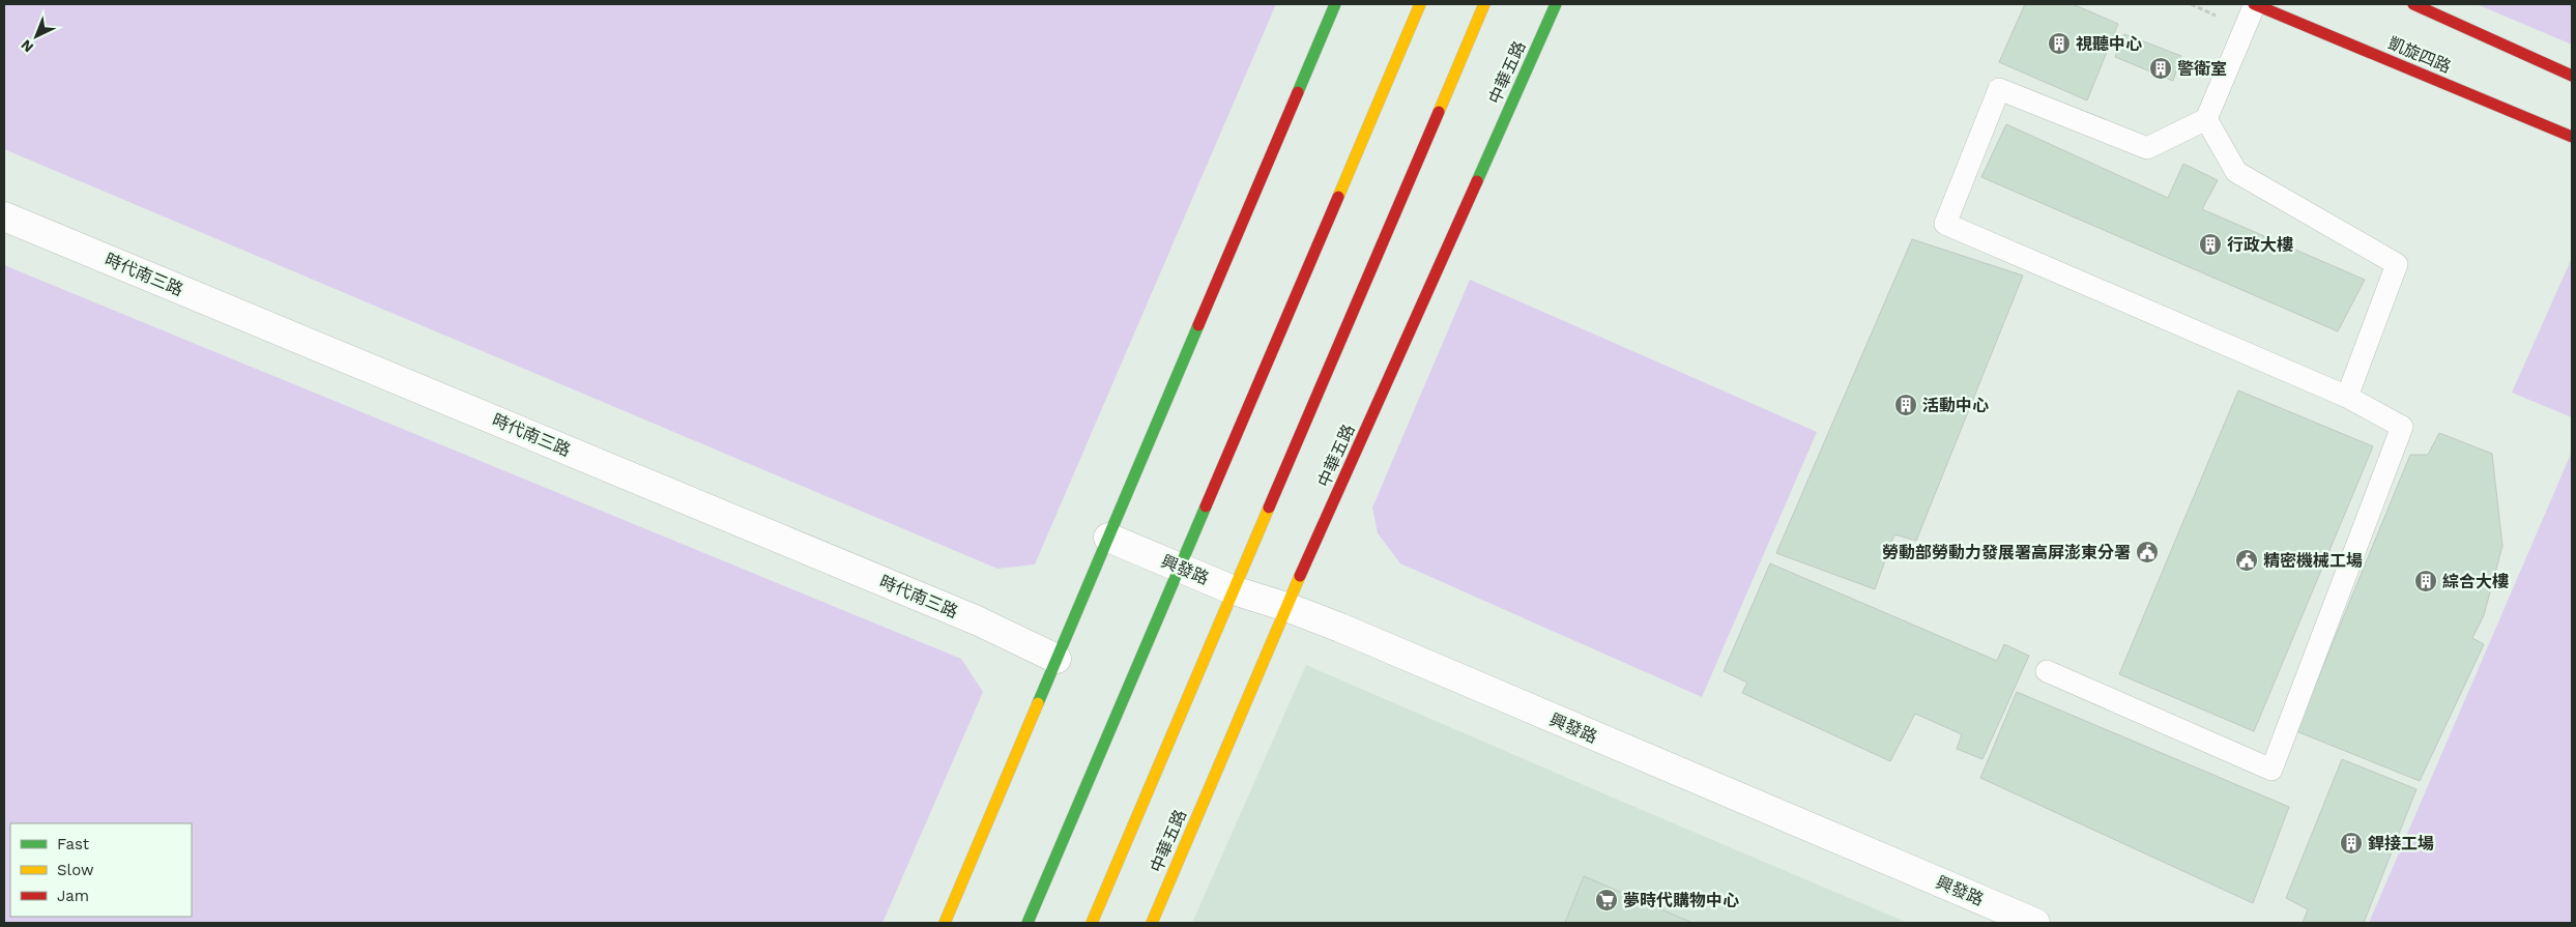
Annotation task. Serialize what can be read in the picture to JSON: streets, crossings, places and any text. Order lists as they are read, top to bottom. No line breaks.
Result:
{"streets":{"street":["凱旋四路","中華五路","時代南三路","興發路"]},"crossings":[["中華五路","興發路"]],"places":{"building":["視聽中心","警衛室","行政大樓","活動中心","綜合大樓","銲接工場"],"public building":["勞動部勞動力發展署高屏澎東分署","精密機械工場"],"supermarket":["夢時代購物中心"]},"legend":["Fast","Slow","Jam"],"north":"bottom left"}
